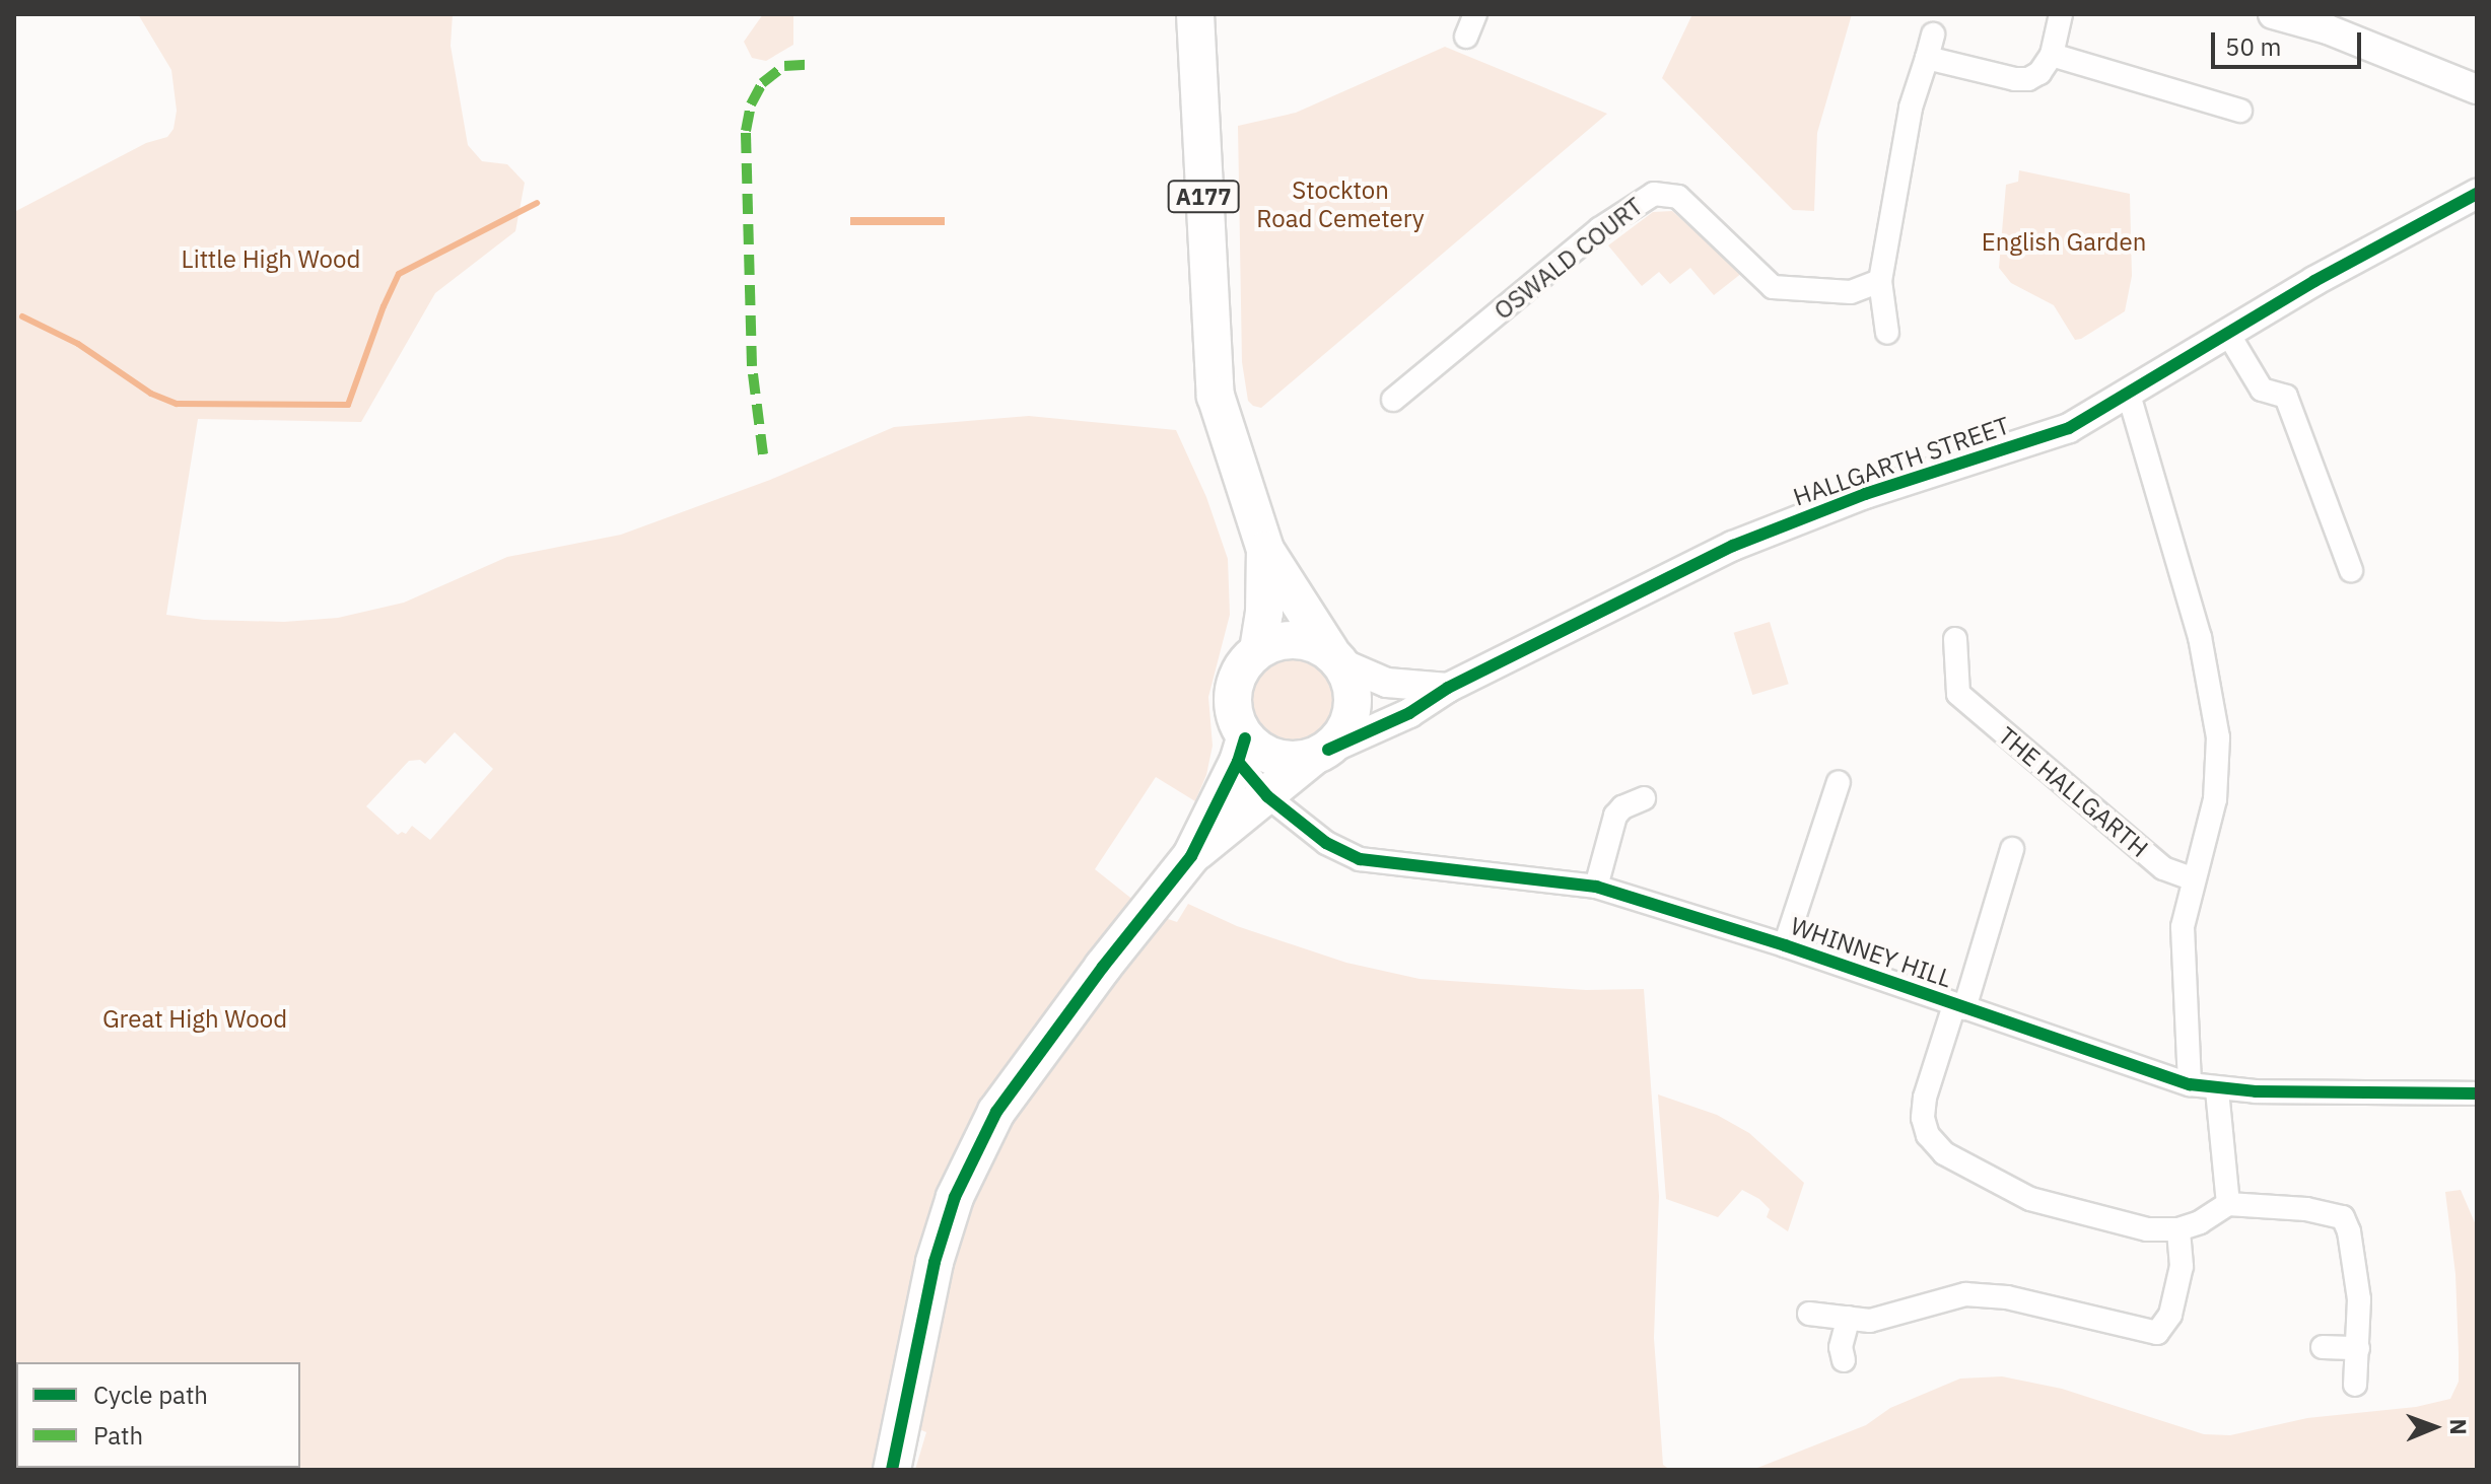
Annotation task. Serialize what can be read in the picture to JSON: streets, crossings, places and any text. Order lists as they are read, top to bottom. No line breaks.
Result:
{"streets":{"main road":["A177"],"street":["OSWALD COURT","HALLGARTH STREET","THE HALLGARTH","WHINNEY HILL"]},"crossings":[["A177","HALLGARTH STREET"],["A177","WHINNEY HILL"],["HALLGARTH STREET","WHINNEY HILL"]],"parks":["Stockton Road Cemetery","English Garden","Little High Wood","Great High Wood"],"legend":["Cycle path","Path"],"scale_bar":"50 m","north":"right"}
